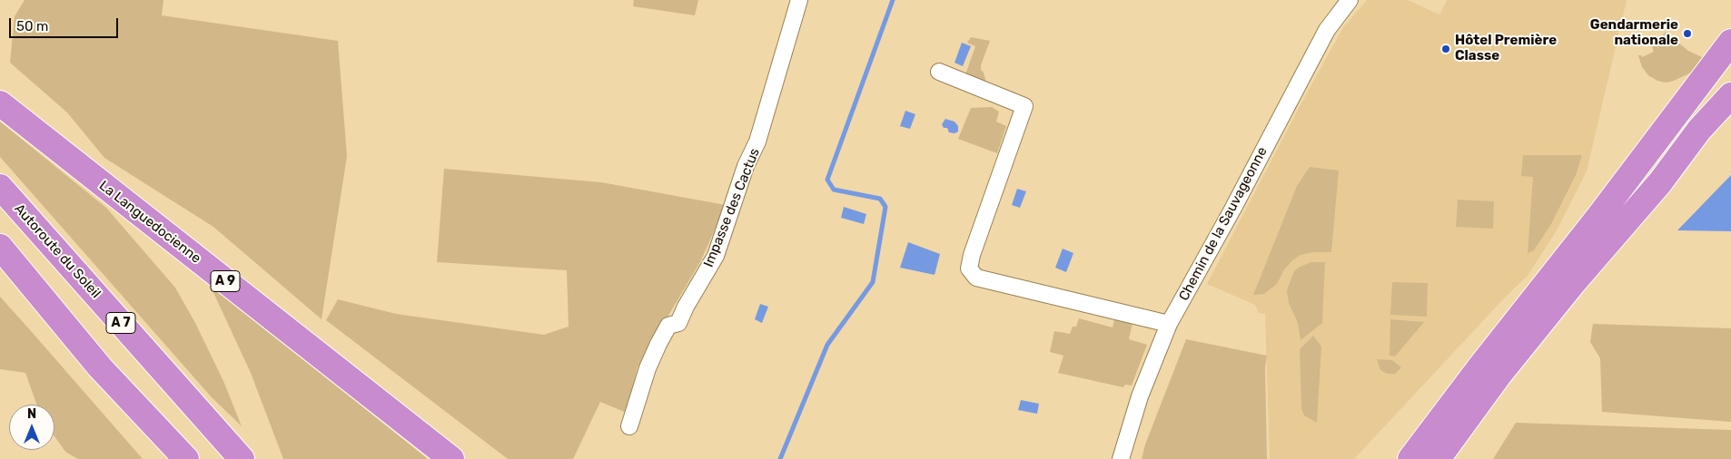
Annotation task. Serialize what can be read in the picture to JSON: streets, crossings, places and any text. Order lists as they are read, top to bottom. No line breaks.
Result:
{"streets":{"highway":["La Languedocienne","Autoroute du Soleil","A 9","A 7"],"street":["Impasse des Cactus","Chemin de la Sauvageonne"]},"places":["Gendarmerie nationale","Hôtel Première Classe"],"scale_bar":"50 m","north":"top"}
